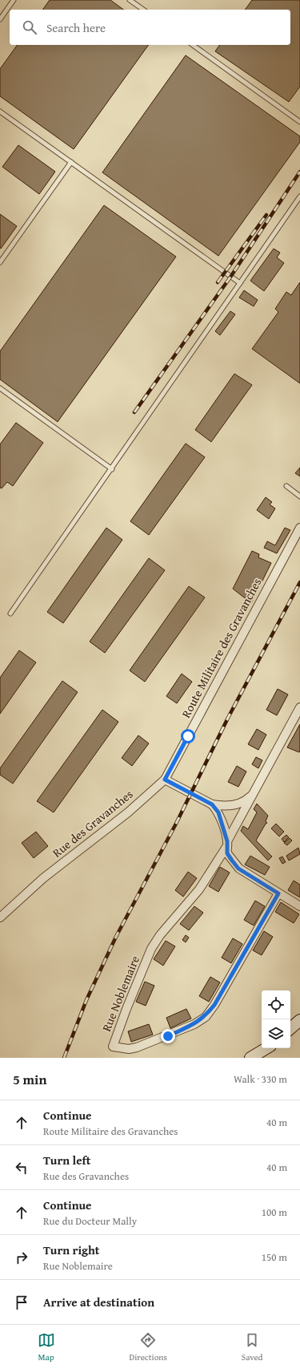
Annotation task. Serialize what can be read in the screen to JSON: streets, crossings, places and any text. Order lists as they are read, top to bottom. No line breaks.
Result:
{"streets":{"street":["Route Militaire des Gravanches","Rue des Gravanches","Rue Noblemaire"]},"crossings":[["Route Militaire des Gravanches","Rue des Gravanches"]],"page":{"search":"Search here","heading":["5 min","Walk · 330 m"],"list":[["Continue","Route Militaire des Gravanches","40 m"],["Turn left","Rue des Gravanches","40 m"],["Continue","Rue du Docteur Mally","100 m"],["Turn right","Rue Noblemaire","150 m"],"Arrive at destination"],"nav":["Map","Directions","Saved"]}}
